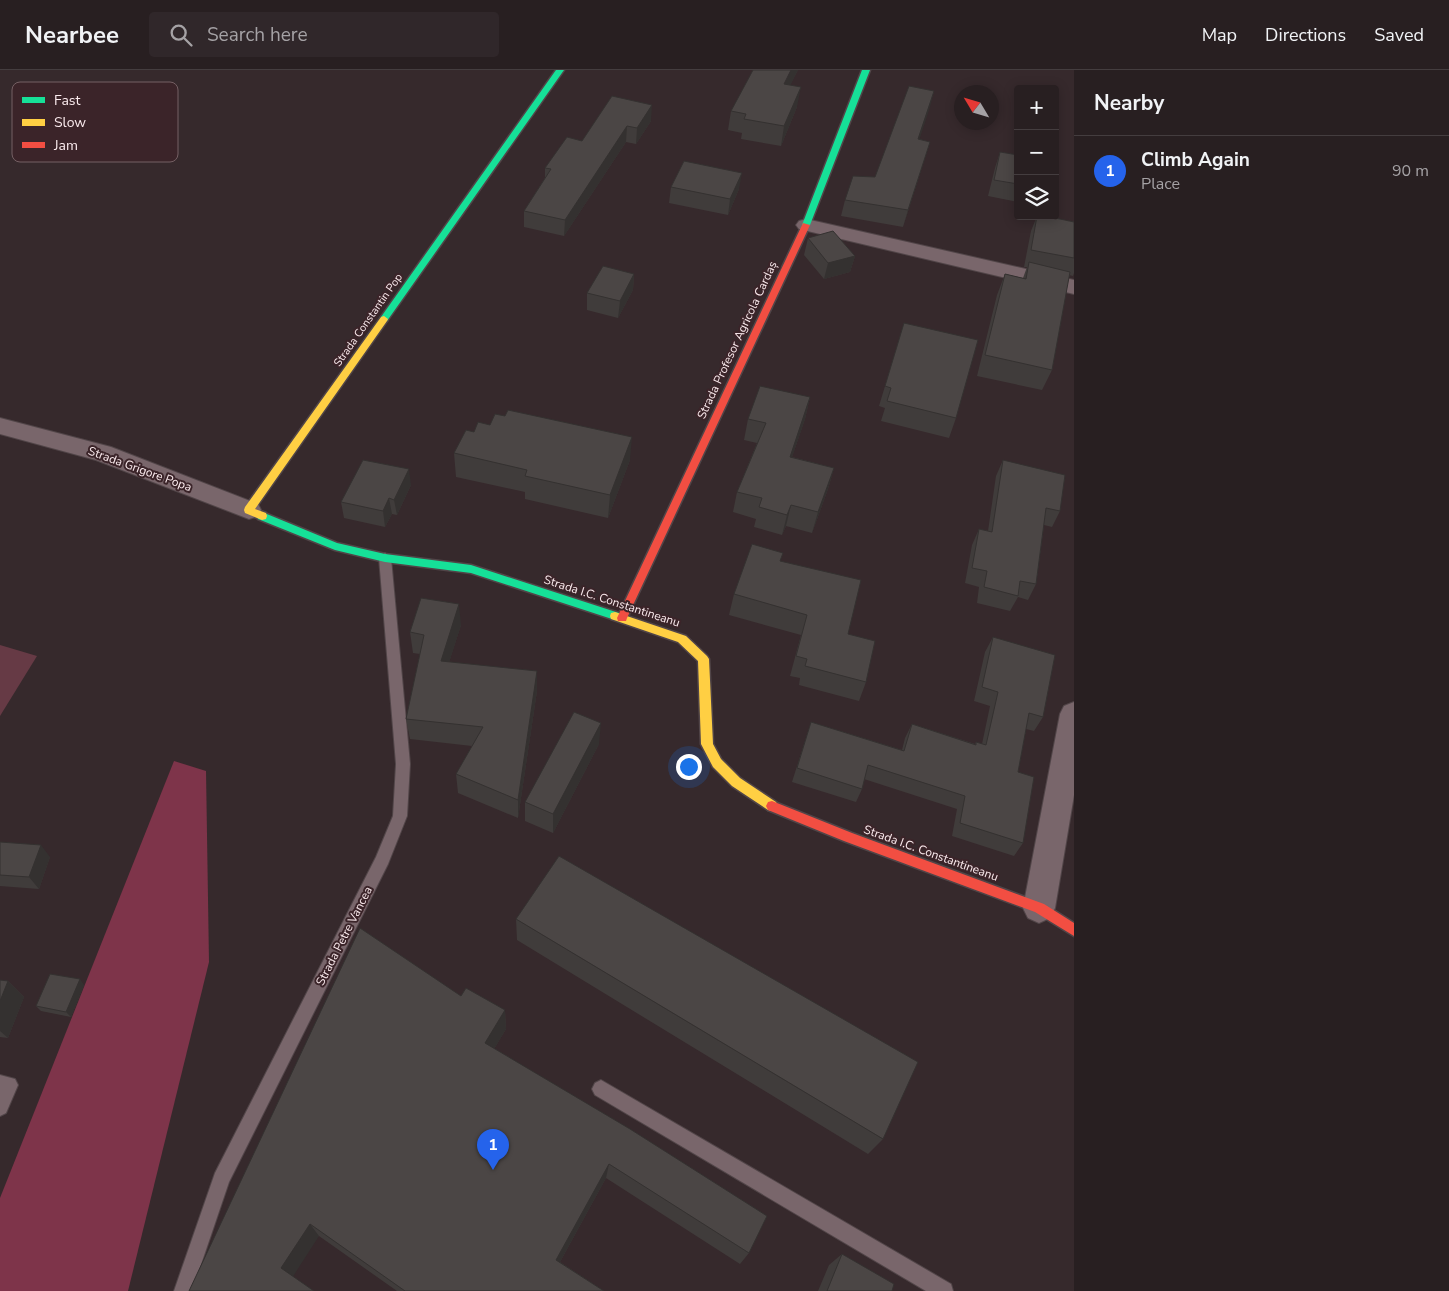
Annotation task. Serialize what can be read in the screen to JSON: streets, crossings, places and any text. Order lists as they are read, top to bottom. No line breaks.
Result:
{"streets":{"street":["Strada Constantin Pop","Strada Profesor Agricola Cardaș","Strada Grigore Popa","Strada I.C. Constantineanu"],"lane":["Strada Petre Vancea"]},"crossings":[["Strada Constantin Pop","Strada Grigore Popa"],["Strada Constantin Pop","Strada I.C. Constantineanu"],["Strada Profesor Agricola Cardaș","Strada I.C. Constantineanu"],["Strada Grigore Popa","Strada I.C. Constantineanu"],["Strada I.C. Constantineanu","Strada Petre Vancea"]],"legend":["Fast","Slow","Jam"],"north":"top left","page":{"header":"Nearbee","search":"Search here","nav":["Map","Directions","Saved"],"heading":"Nearby","map_buttons":["+","−"],"list":[{"mark":"1","name":"Climb Again","note":"Place","value":"90 m"}],"pins":"1"}}
